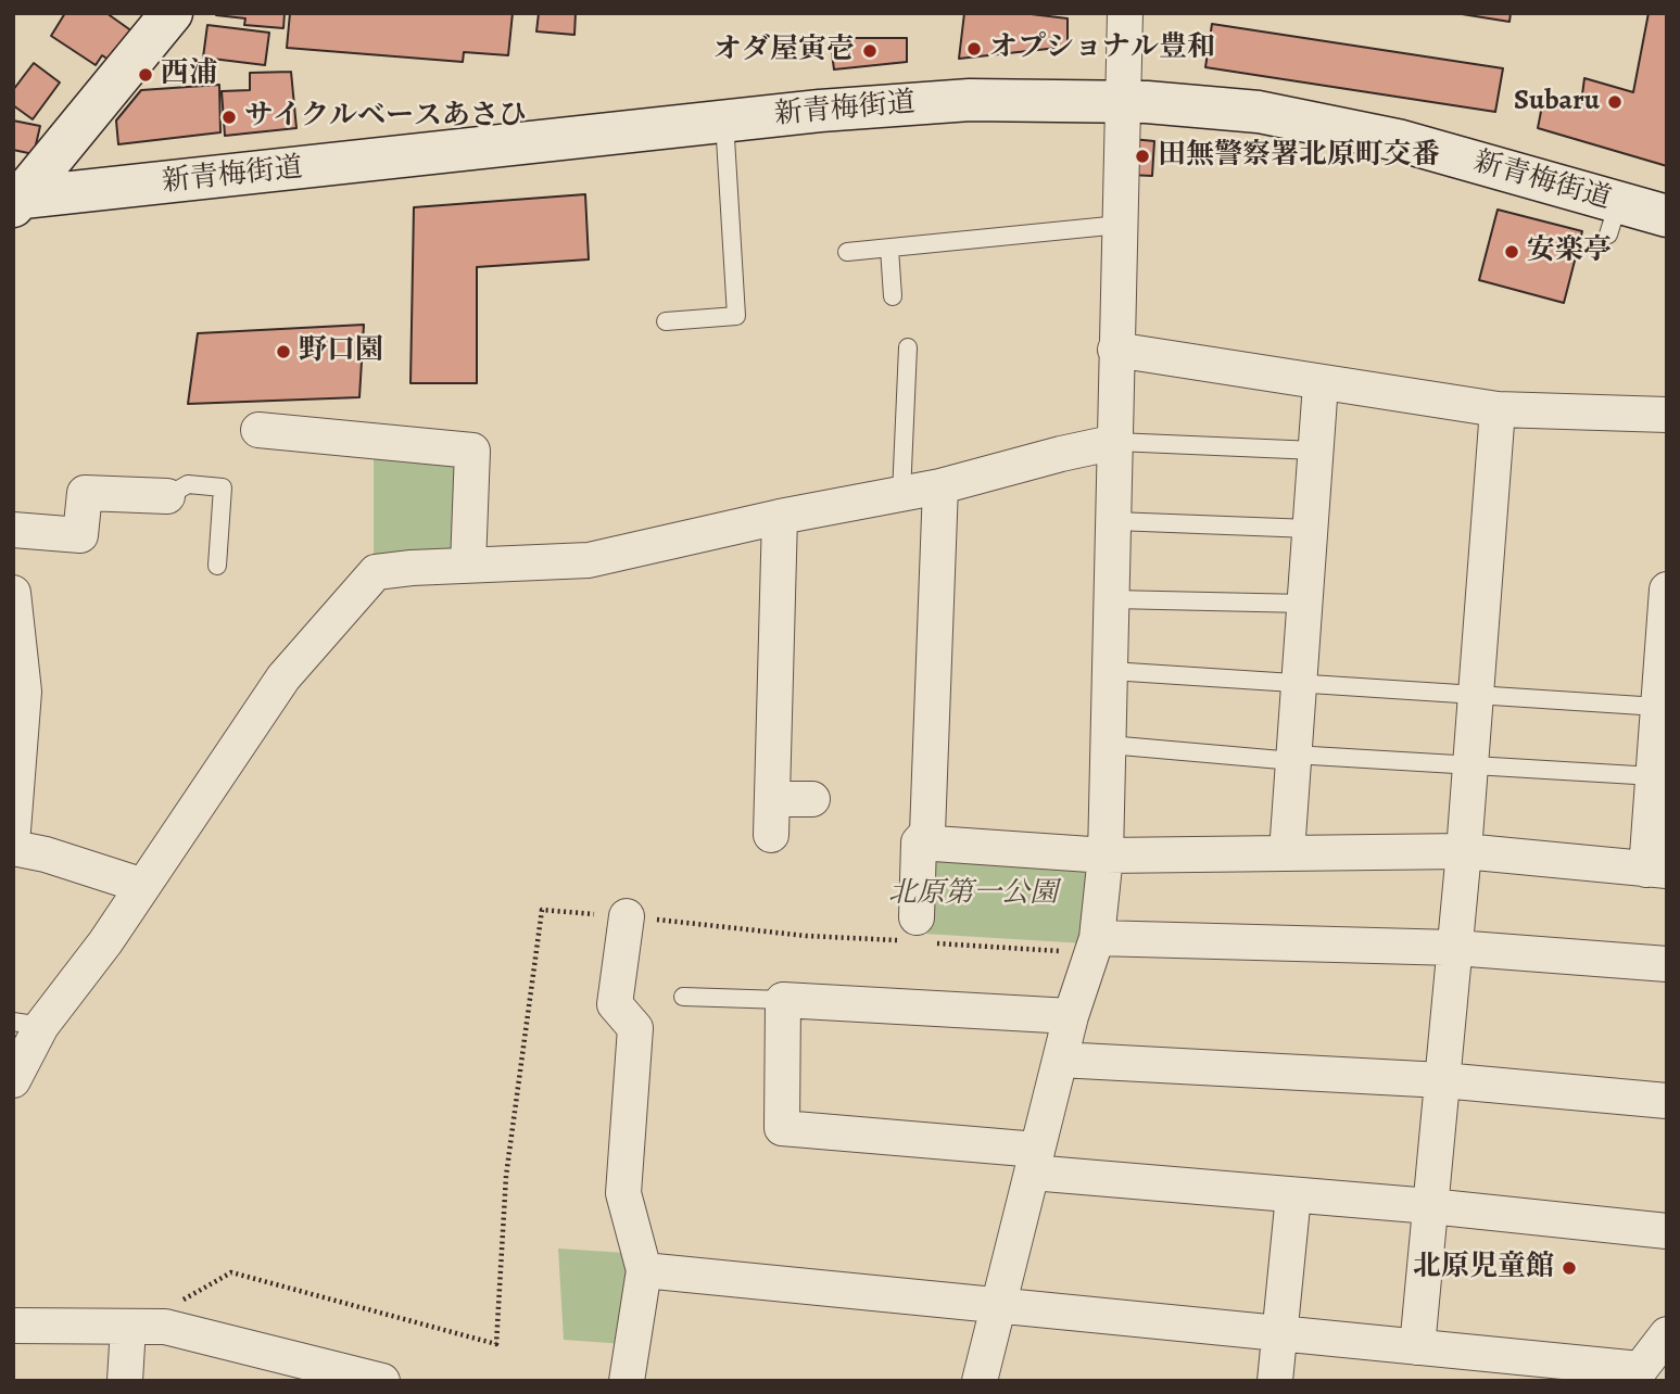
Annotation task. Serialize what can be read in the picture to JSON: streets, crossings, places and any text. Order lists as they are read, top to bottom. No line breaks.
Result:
{"streets":{"main road":["新青梅街道"]},"parks":["北原第一公園"],"places":["オプショナル豊和","オダ屋寅壱","西浦","Subaru","サイクルベースあさひ","田無警察署北原町交番","安楽亭","野口園","北原児童館"]}
